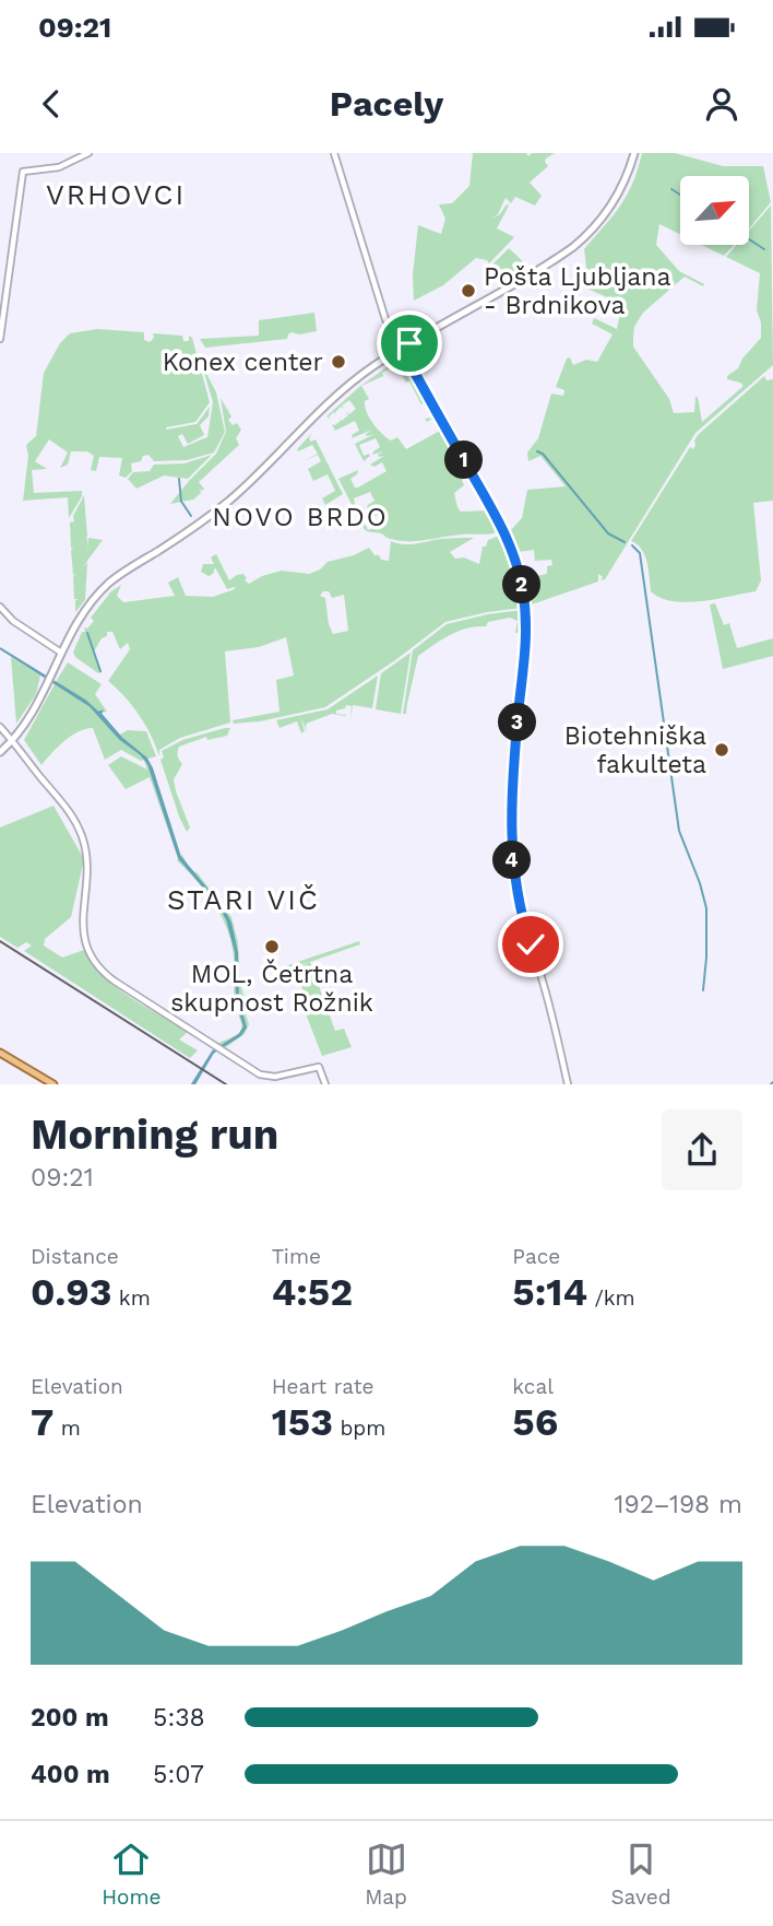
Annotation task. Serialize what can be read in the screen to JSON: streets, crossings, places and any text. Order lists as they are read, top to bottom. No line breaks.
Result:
{"districts":["VRHOVCI","NOVO BRDO","STARI VIČ"],"places":["Pošta Ljubljana - Brdnikova","Konex center","Biotehniška fakulteta","MOL, Četrtna skupnost Rožnik"],"north":"top right","page":{"status":"09:21","header":"Pacely","pins":["1","2","3","4"],"heading":["Morning run","09:21"],"stats":[["Distance","0.93 km"],["Time","4:52"],["Pace","5:14 /km"],["Elevation","7 m"],["Heart rate","153 bpm"],["kcal","56"]],"chart":["Elevation","192–198 m"],"list":[{"name":"200 m","note":"5:38"},{"name":"400 m","note":"5:07"}],"tabs":["Home","Map","Saved"]}}
